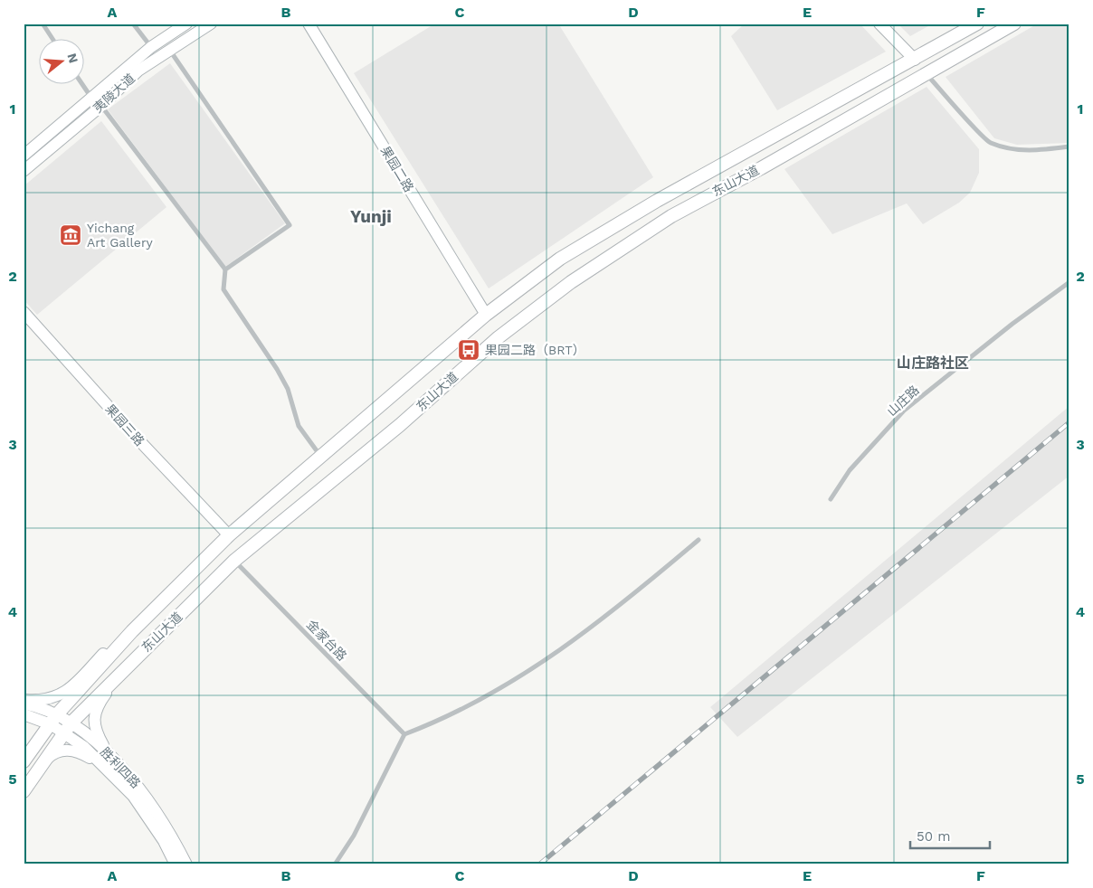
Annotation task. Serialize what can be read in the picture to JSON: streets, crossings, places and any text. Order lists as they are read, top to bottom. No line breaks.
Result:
{"streets":{"main road":["夷陵大道","果园二路","东山大道","果园三路","胜利四路"],"street":["山庄路","金家台路"]},"crossings":[["果园二路","东山大道"],["东山大道","果园三路"],["东山大道","金家台路"],["东山大道","胜利四路"]],"districts":["Yunji","山庄路社区"],"places":{"museum":["Yichang Art Gallery"],"bus stop":["果园二路（BRT）"]},"scale_bar":"50 m","north":"right","grid":{"columns":["A","B","C","D","E","F"],"rows":["1","2","3","4","5"]}}
